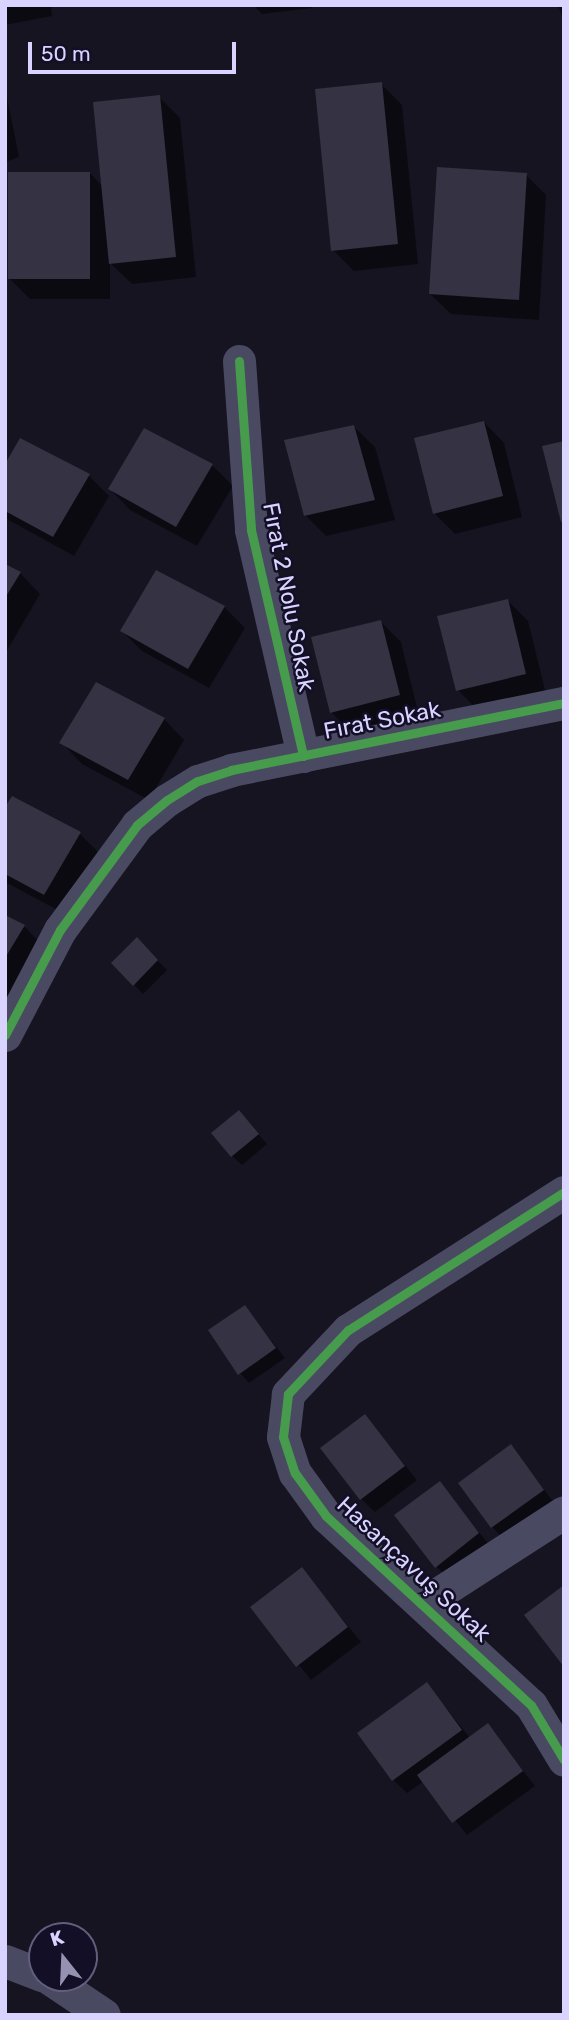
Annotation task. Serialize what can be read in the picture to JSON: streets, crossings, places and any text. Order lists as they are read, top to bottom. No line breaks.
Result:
{"streets":{"street":["Fırat 2 Nolu Sokak","Fırat Sokak","Hasançavuş Sokak"]},"crossings":[["Fırat 2 Nolu Sokak","Fırat Sokak"]],"scale_bar":"50 m","north":"top"}
